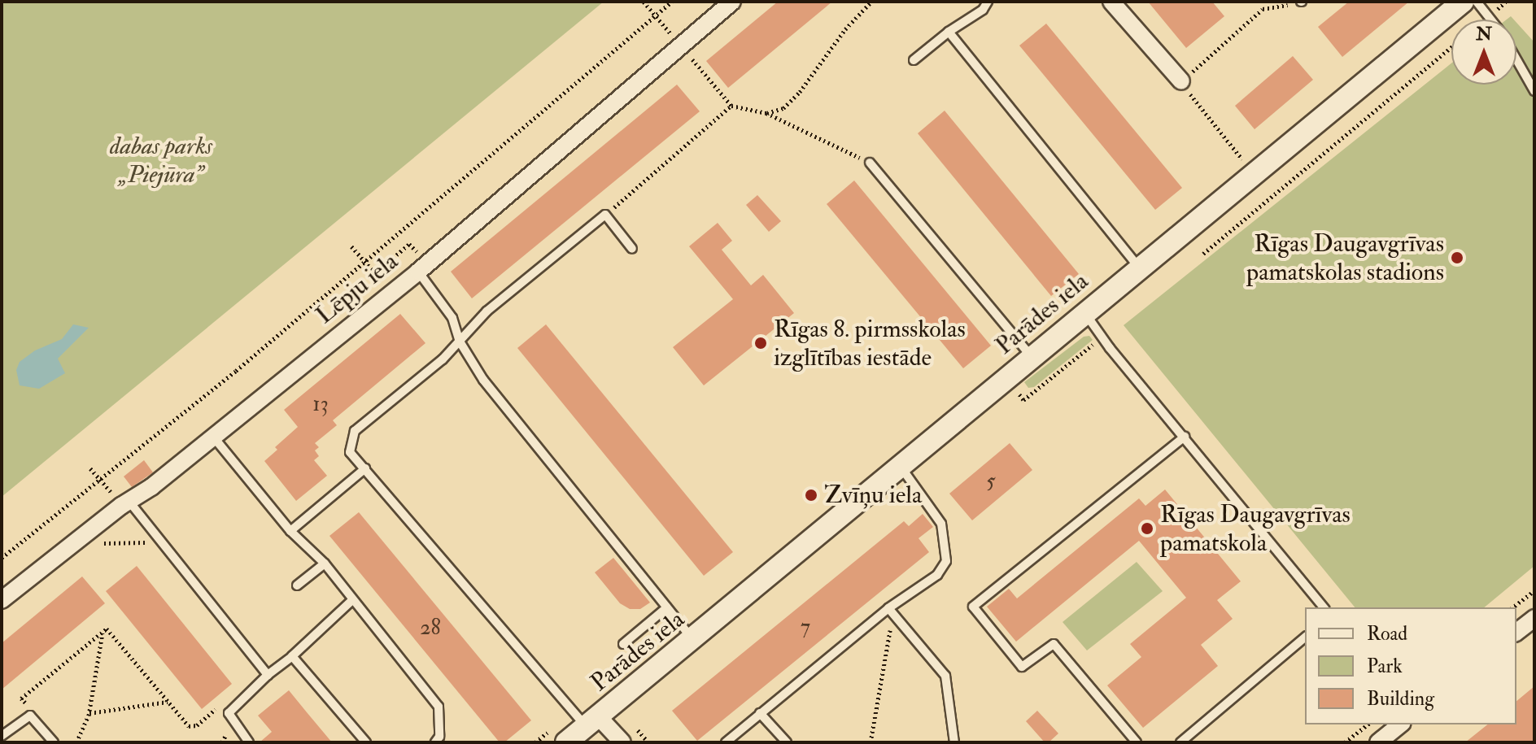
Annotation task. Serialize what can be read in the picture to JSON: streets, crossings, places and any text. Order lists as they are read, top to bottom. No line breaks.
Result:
{"streets":{"street":["Lēpju iela","Parādes iela"]},"parks":["dabas parks „Piejūra”"],"places":["Rīgas Daugavgrīvas pamatskolas stadions","Rīgas 8. pirmsskolas izglītības iestāde","Zvīņu iela","Rīgas Daugavgrīvas pamatskola"],"house_numbers":["13","5","7","28"],"legend":["Road","Park","Building"],"north":"top"}
